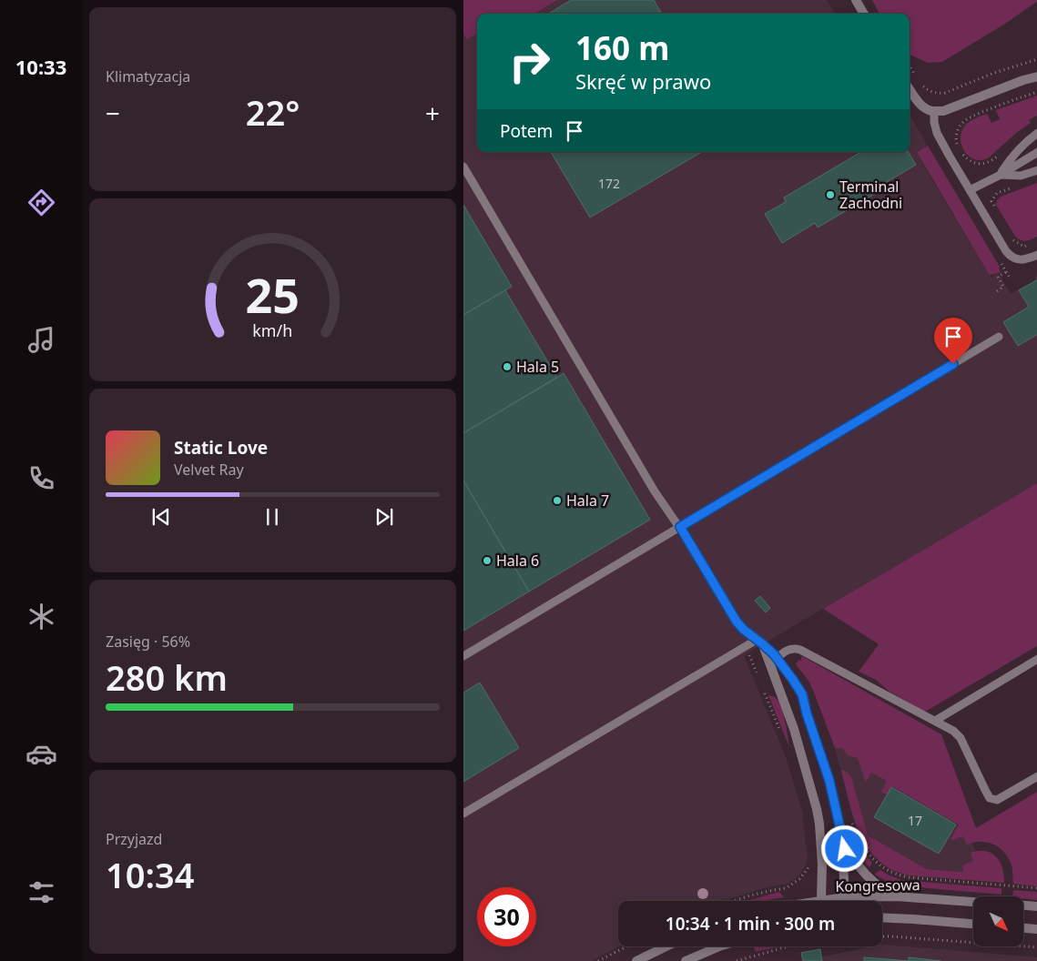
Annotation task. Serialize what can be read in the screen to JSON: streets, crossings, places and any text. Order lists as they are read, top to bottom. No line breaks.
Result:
{"streets":{"street":["Kongresowa"]},"places":["Terminal Zachodni","Hala 5","Hala 7","Hala 6"],"house_numbers":["172","17"],"north":"bottom right","page":{"tabs":"10:33","tile":["Klimatyzacja",["Zasięg · 56%","280 km"],["Przyjazd","10:34"]],"turn":["160 m","Skręć w prawo"],"heat":["−","22°","+"],"then":"Potem","song":["Static Love","Velvet Ray"],"limit":"30","trip":"10:34 · 1 min · 300 m","gauge":["25","km/h"]}}
